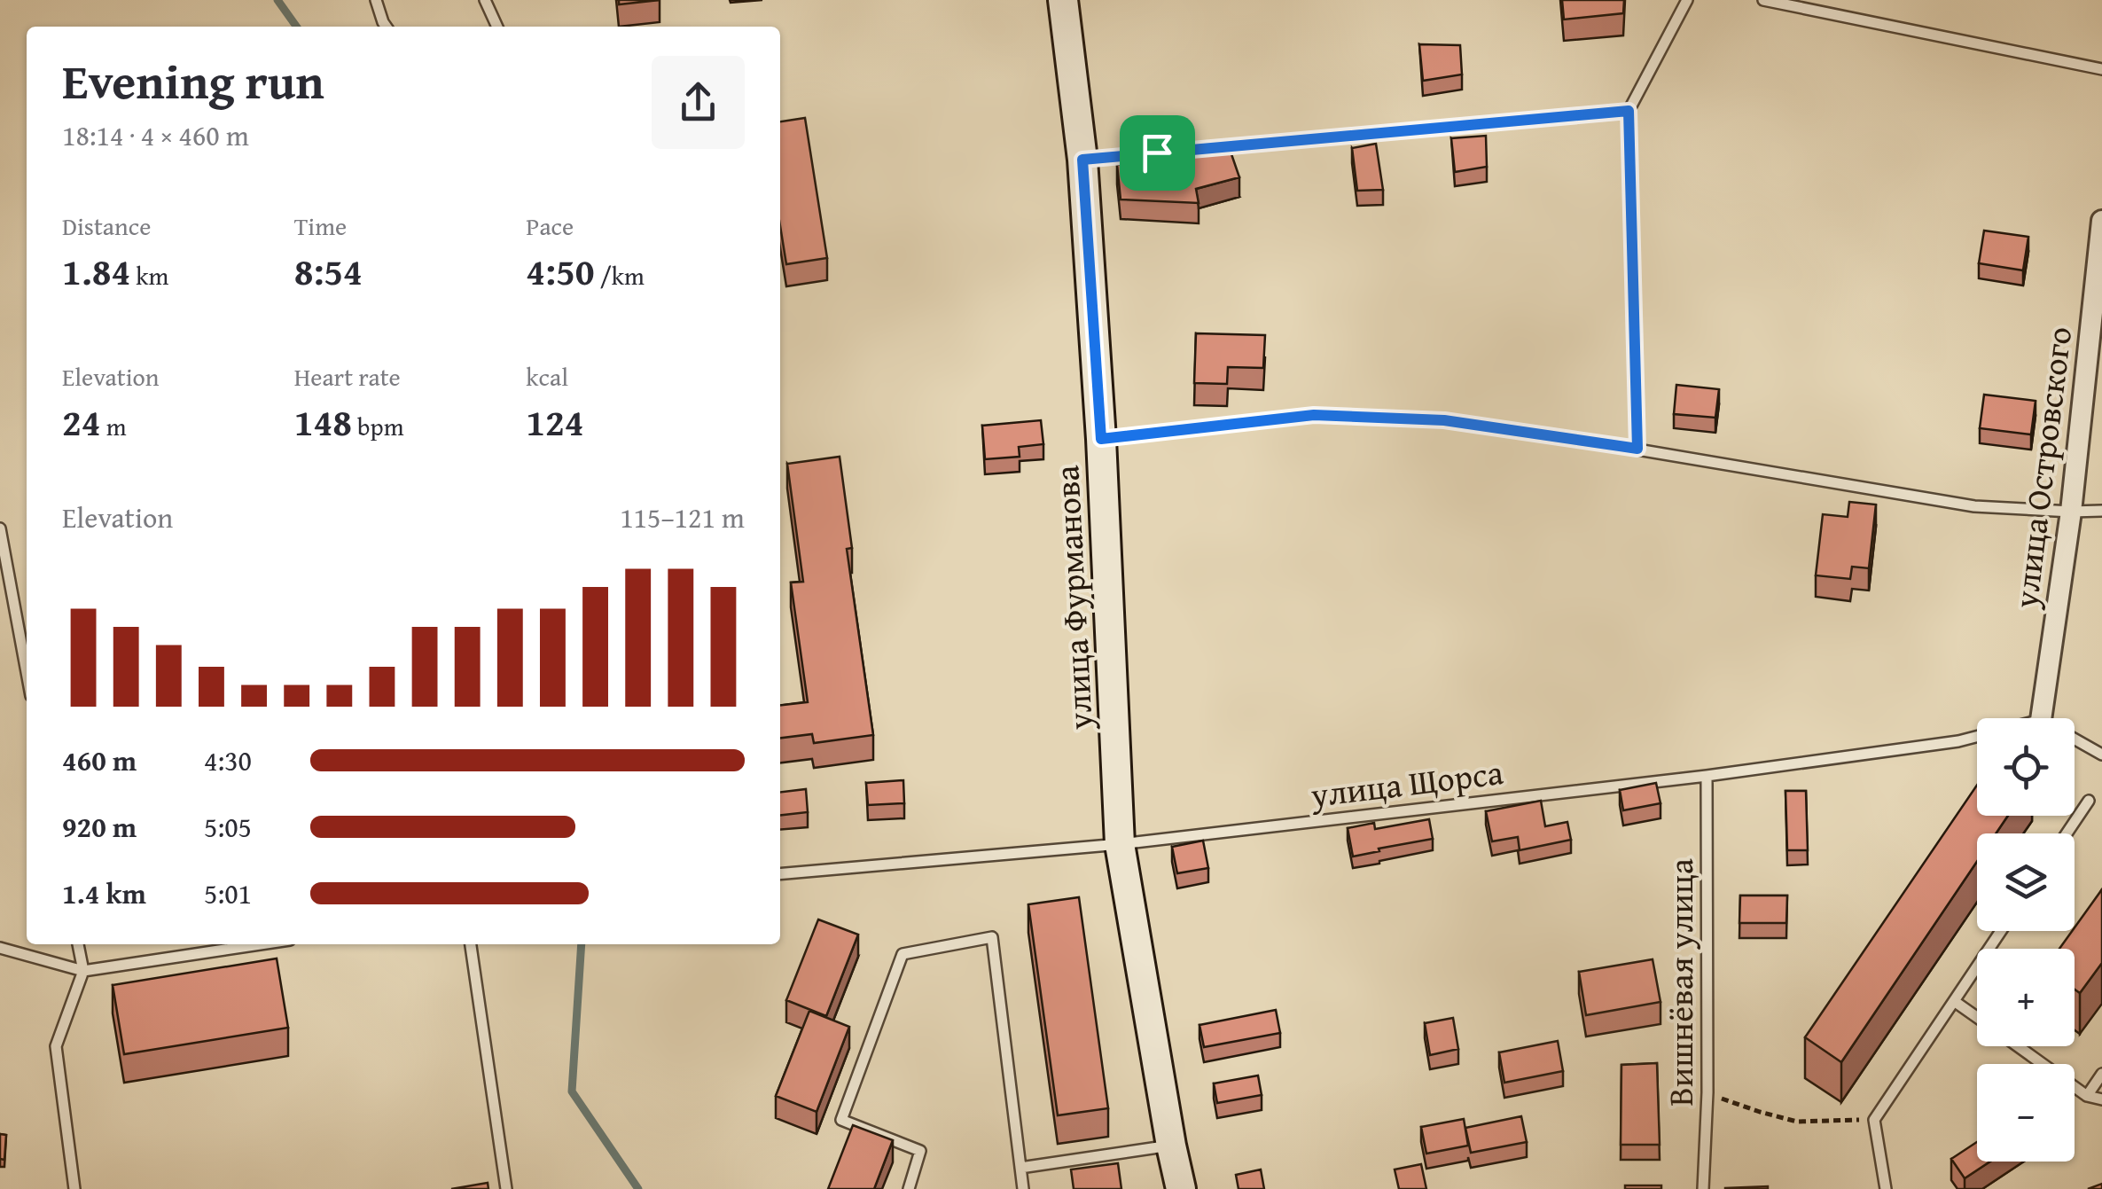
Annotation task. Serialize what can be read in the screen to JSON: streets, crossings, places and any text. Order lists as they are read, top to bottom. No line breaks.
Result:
{"streets":{"main road":["улица Фурманова"],"street":["улица Островского"],"lane":["улица Щорса","Вишнёвая улица"]},"crossings":[["улица Фурманова","улица Щорса"],["улица Щорса","Вишнёвая улица"]],"page":{"heading":["Evening run","18:14 · 4 × 460 m"],"stats":[["Distance","1.84 km"],["Time","8:54"],["Pace","4:50 /km"],["Elevation","24 m"],["Heart rate","148 bpm"],["kcal","124"]],"chart":["Elevation","115–121 m"],"map_buttons":["+","−"],"list":[{"name":"460 m","note":"4:30"},{"name":"920 m","note":"5:05"},{"name":"1.4 km","note":"5:01"}]}}
